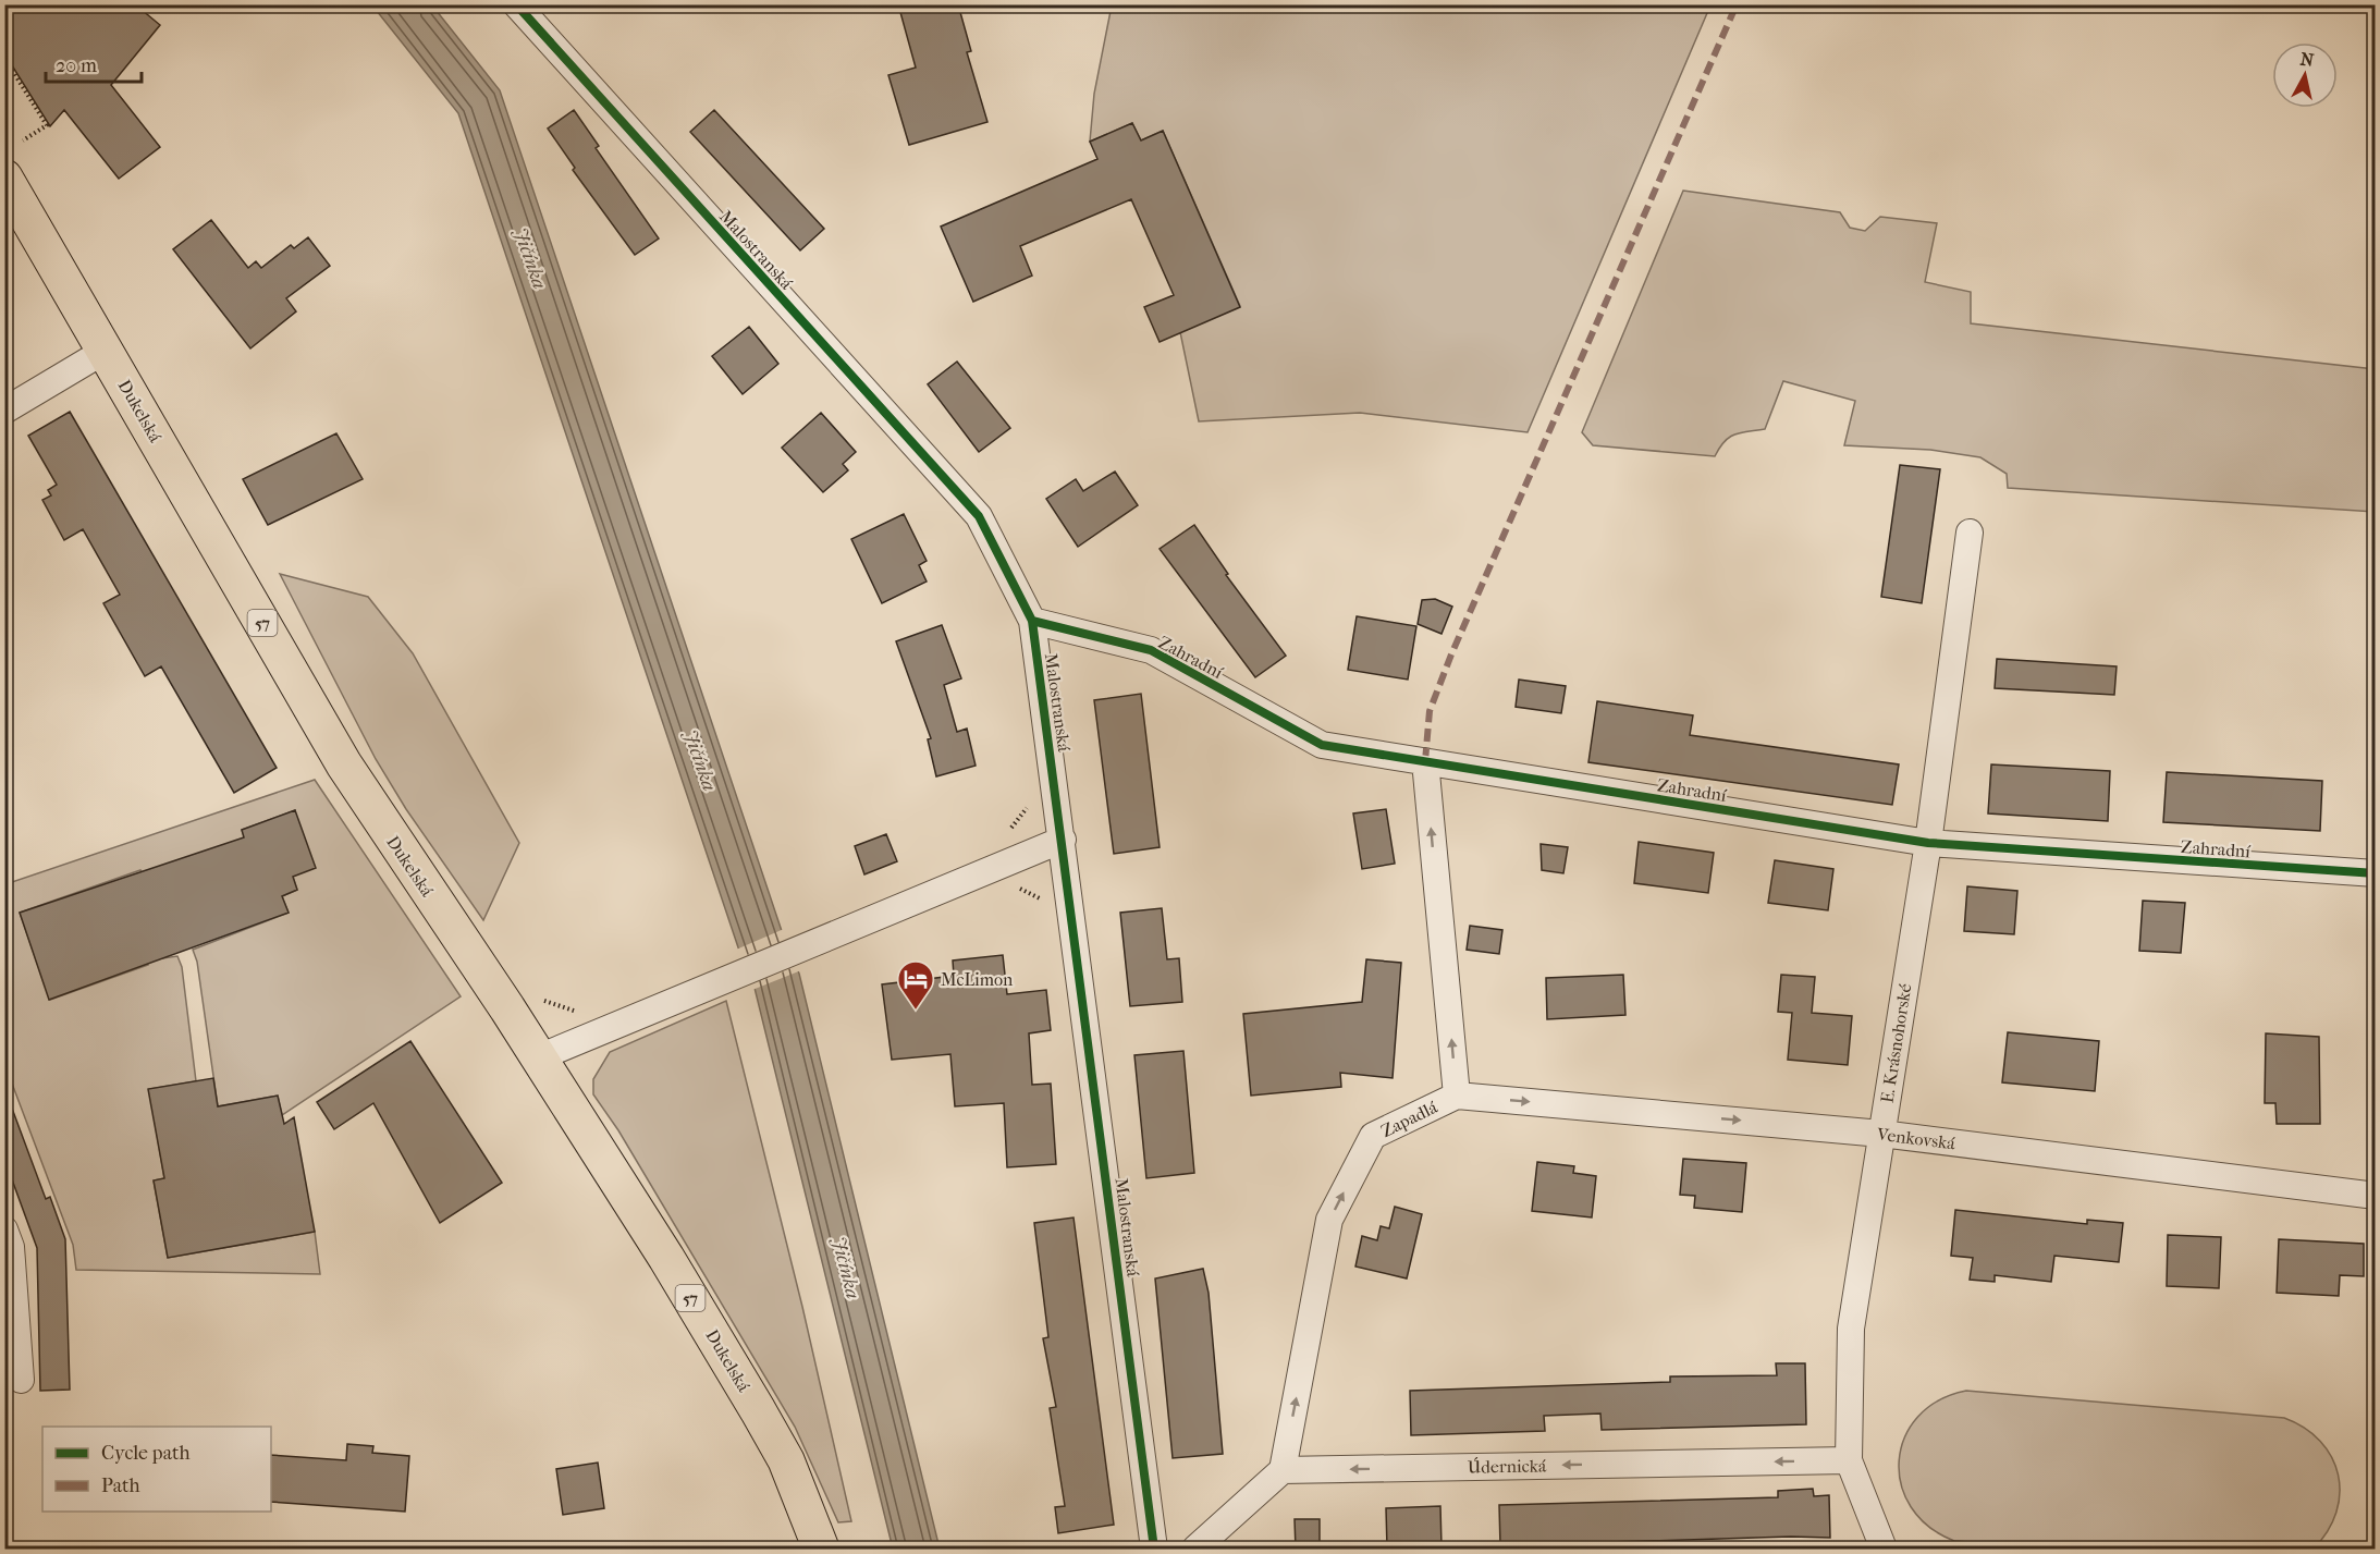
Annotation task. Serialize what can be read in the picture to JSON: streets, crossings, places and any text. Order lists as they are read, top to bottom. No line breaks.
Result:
{"streets":{"main road":["Dukelská","57"],"street":["Malostranská","Zahradní","E. Krásnohorské","Zapadlá","Venkovská","Údernická"]},"crossings":[["Malostranská","Zahradní"],["Zahradní","E. Krásnohorské"],["Zahradní","Zapadlá"],["E. Krásnohorské","Venkovská"],["E. Krásnohorské","Údernická"],["Zapadlá","Venkovská"],["Zapadlá","Údernická"]],"one_way":["Zapadlá","Venkovská","Údernická"],"water":["Jičínka"],"places":{"hotel":["McLimon"]},"legend":["Cycle path","Path"],"scale_bar":"20 m","north":"top"}
